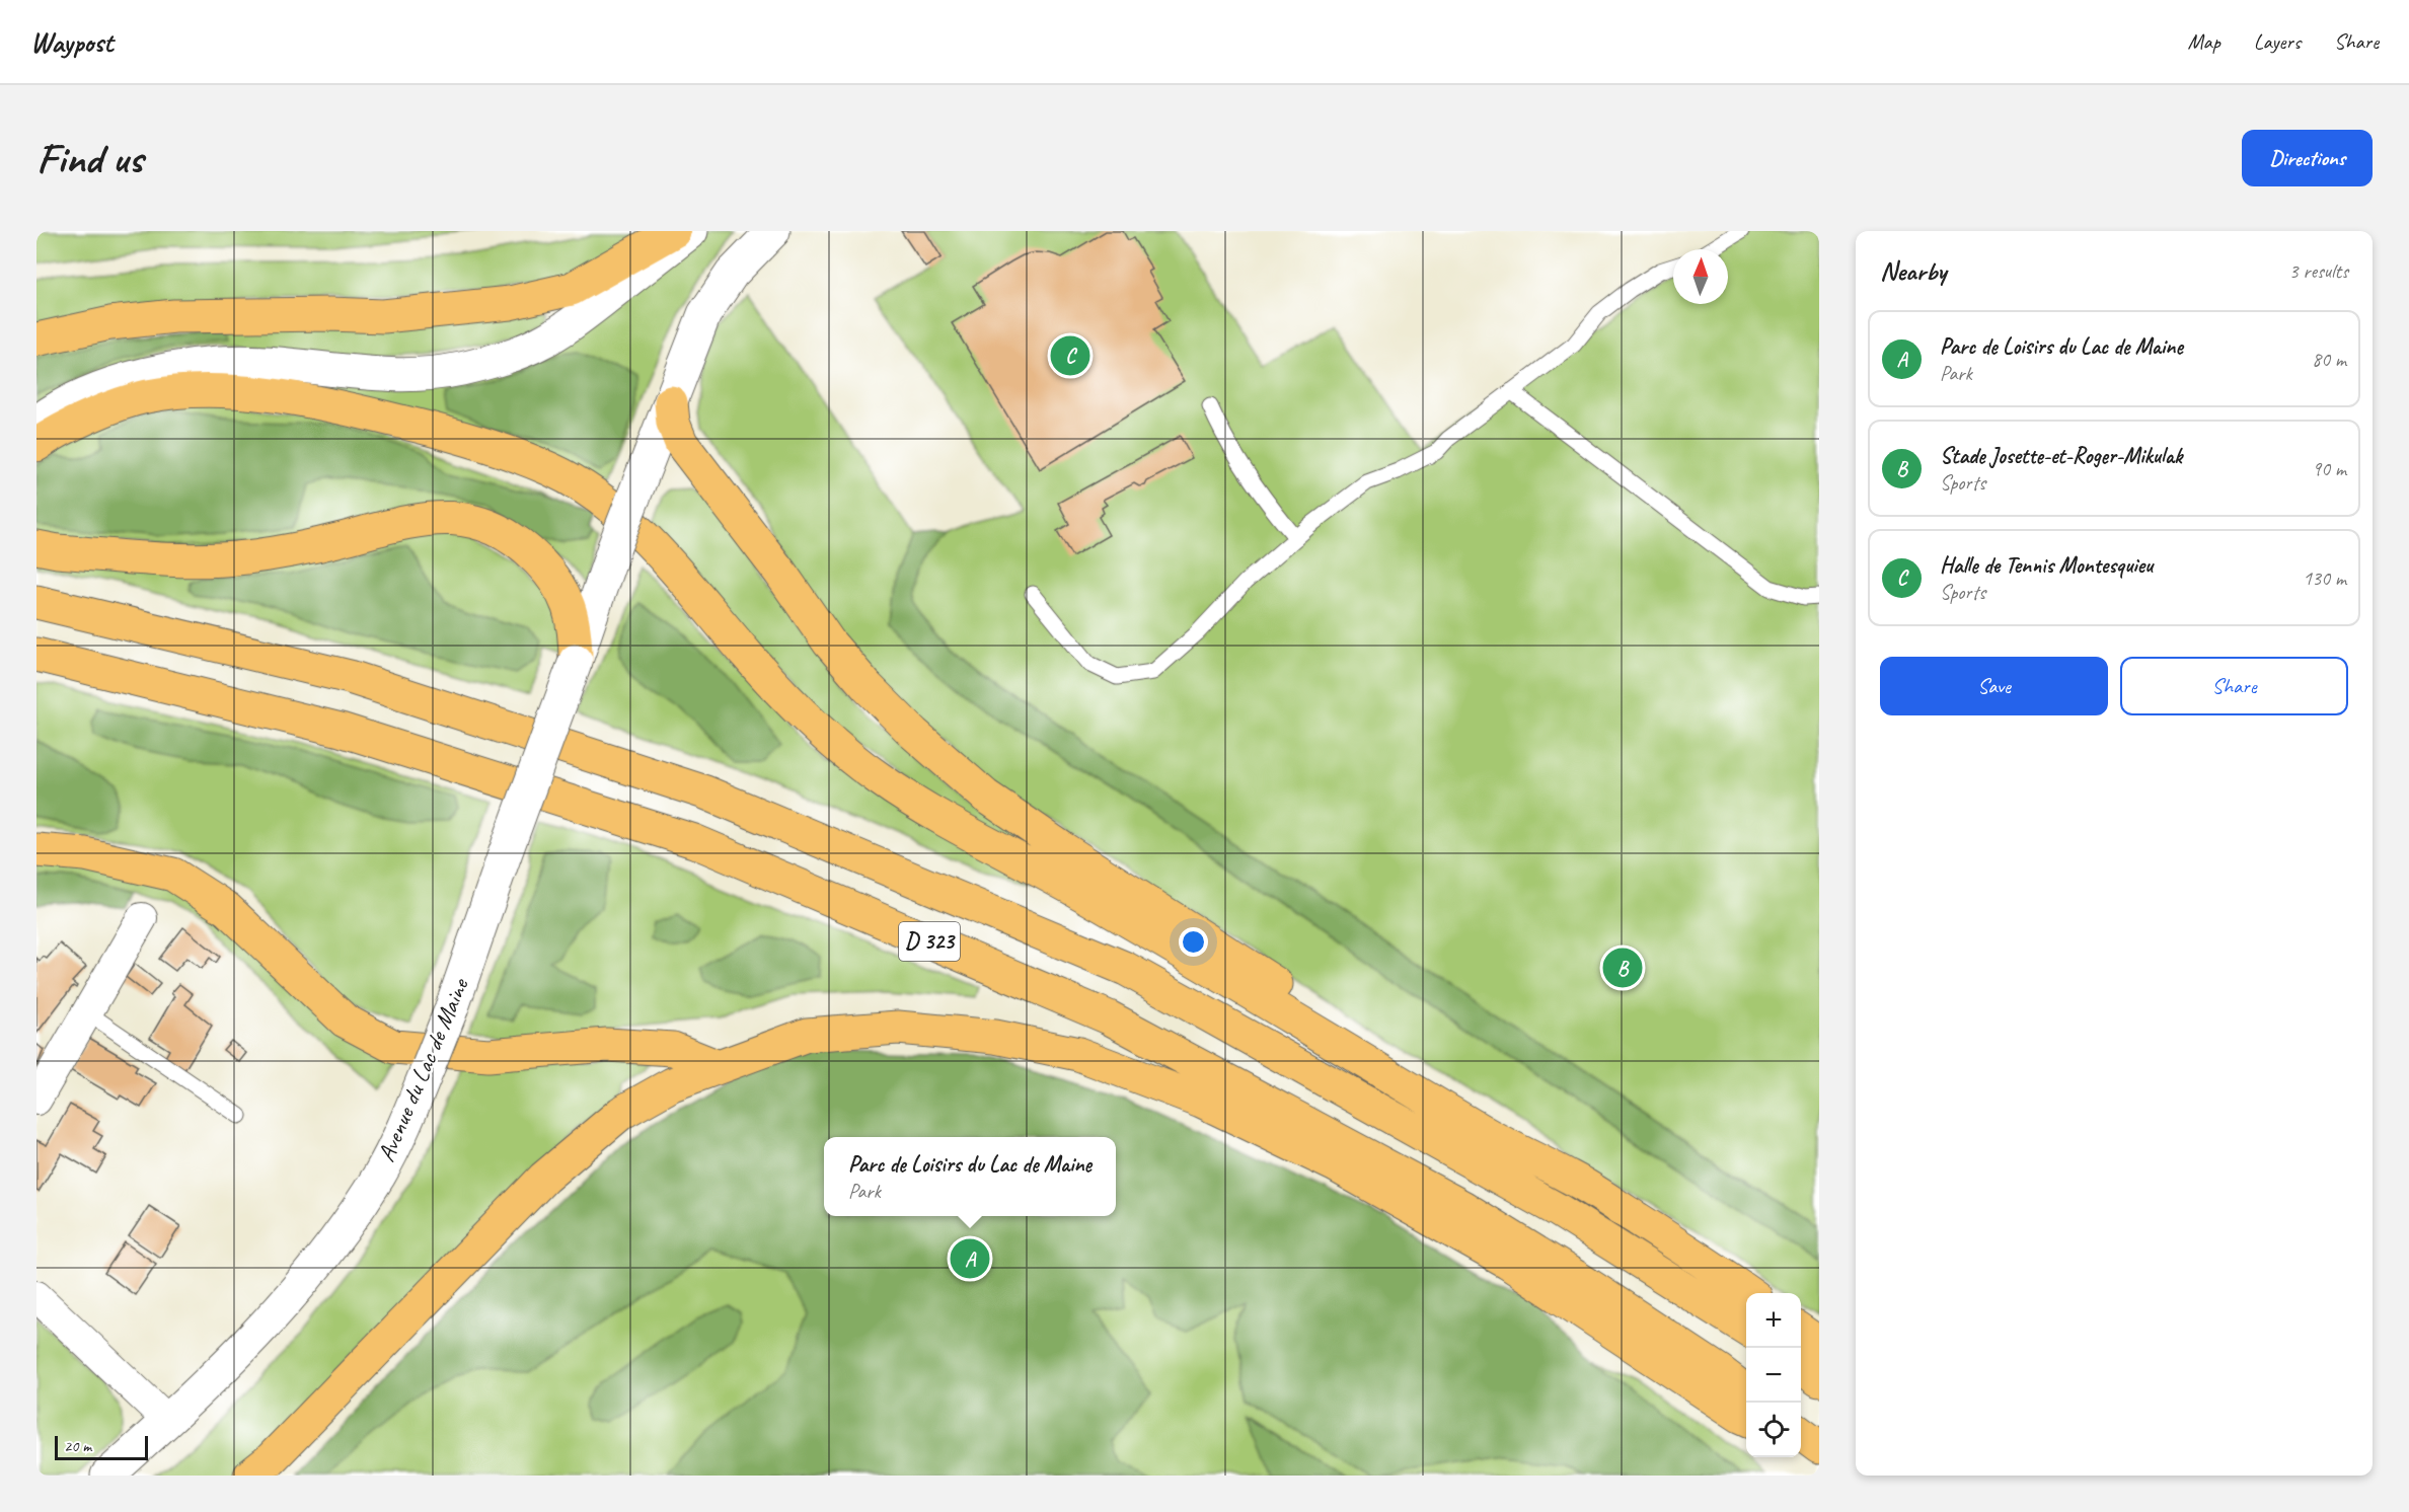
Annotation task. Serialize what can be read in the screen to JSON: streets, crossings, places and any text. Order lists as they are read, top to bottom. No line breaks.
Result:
{"streets":{"highway":["D 323"],"street":["Avenue du Lac de Maine"]},"scale_bar":"20 m","north":"top","page":{"header":"Waypost","nav":["Map","Layers","Share"],"buttons":["Directions",["Save","Share"]],"title":"Find us","heading":["Nearby","3 results"],"list":[{"mark":"A","name":"Parc de Loisirs du Lac de Maine","note":"Park","value":"80 m"},{"mark":"B","name":"Stade Josette-et-Roger-Mikulak","note":"Sports","value":"90 m"},{"mark":"C","name":"Halle de Tennis Montesquieu","note":"Sports","value":"130 m"}],"pins":["C","B","A"],"popup":["Parc de Loisirs du Lac de Maine","Park"],"map_buttons":["+","−"],"scale":"20 m"}}
